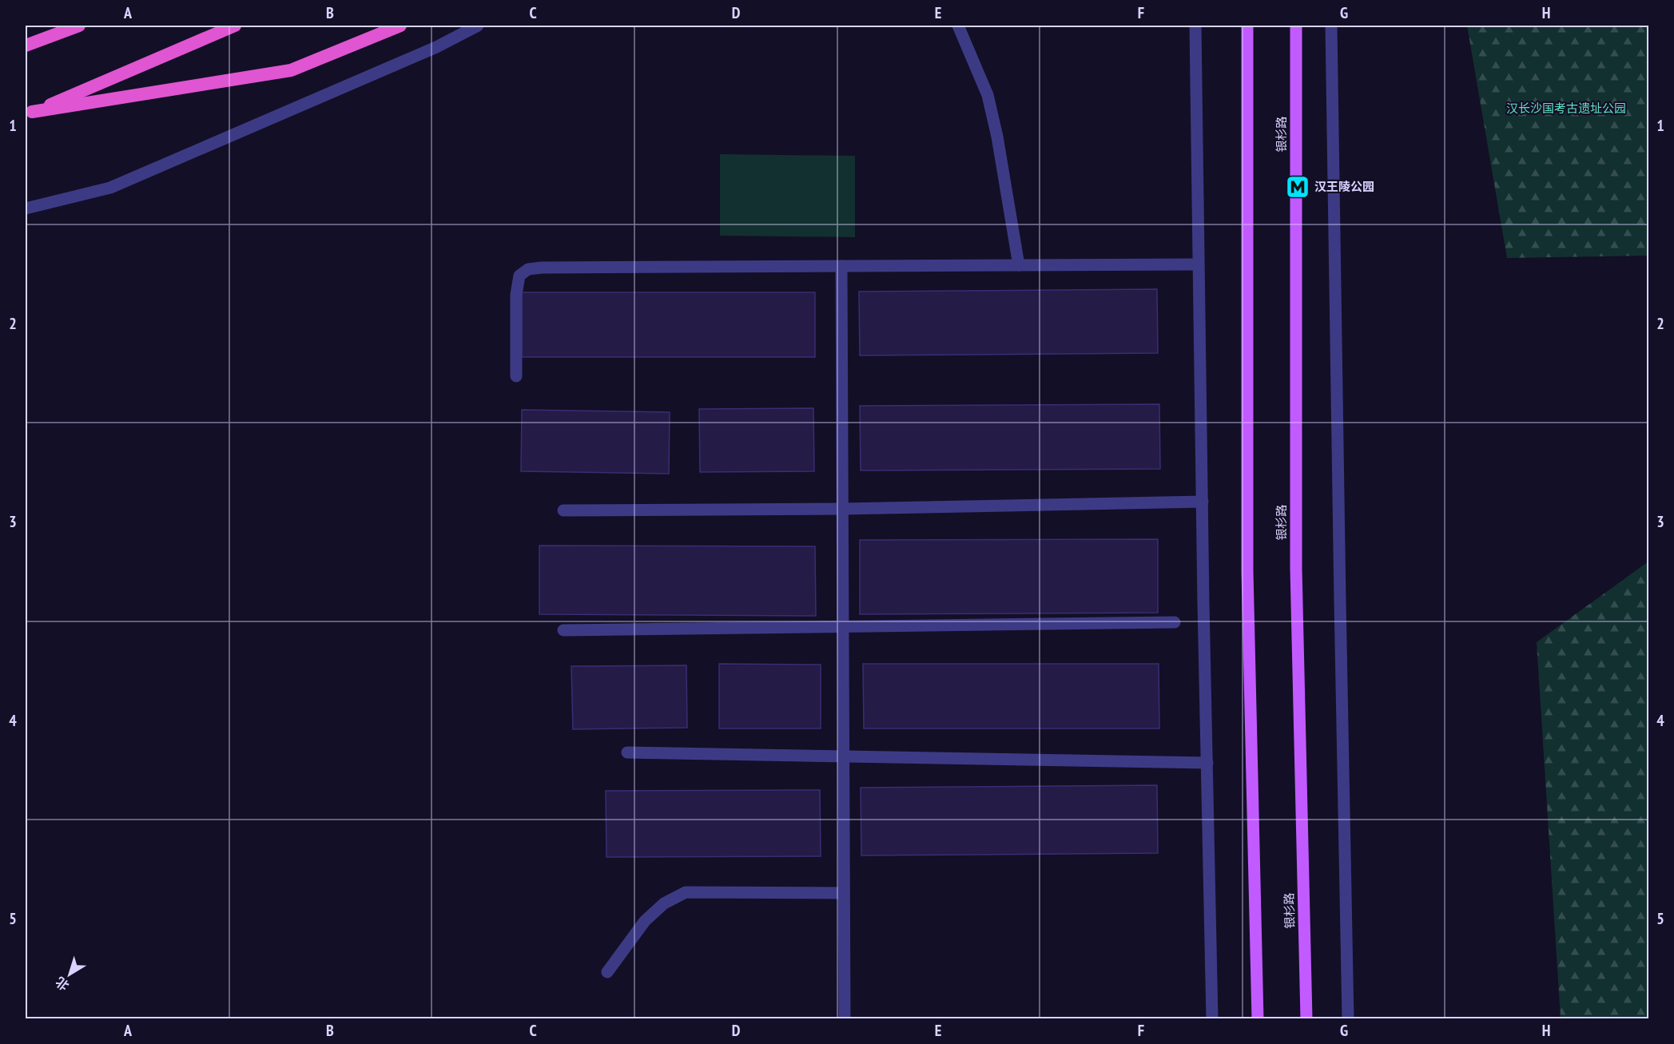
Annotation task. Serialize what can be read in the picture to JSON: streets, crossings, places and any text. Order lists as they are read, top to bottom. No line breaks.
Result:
{"streets":{"main road":["银杉路"]},"parks":["汉长沙国考古遗址公园"],"places":{"metro station":["汉王陵公园"]},"north":"bottom left","grid":{"columns":["A","B","C","D","E","F","G","H"],"rows":["1","2","3","4","5"]}}
